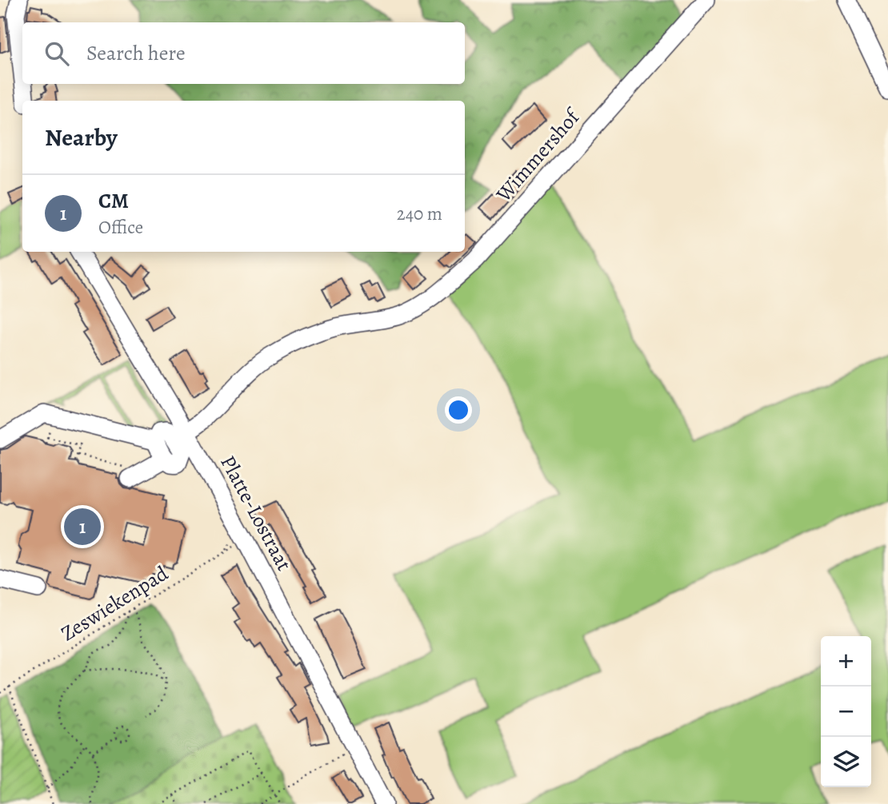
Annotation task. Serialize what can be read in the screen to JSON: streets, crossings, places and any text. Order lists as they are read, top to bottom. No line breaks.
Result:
{"streets":{"street":["Wimmershof","Platte-Lostraat"],"path":["Zeswiekenpad"]},"crossings":[["Wimmershof","Platte-Lostraat"],["Platte-Lostraat","Zeswiekenpad"]],"page":{"search":"Search here","heading":"Nearby","list":[{"mark":"1","name":"CM","note":"Office","value":"240 m"}],"pins":"1","map_buttons":["+","−"]}}
